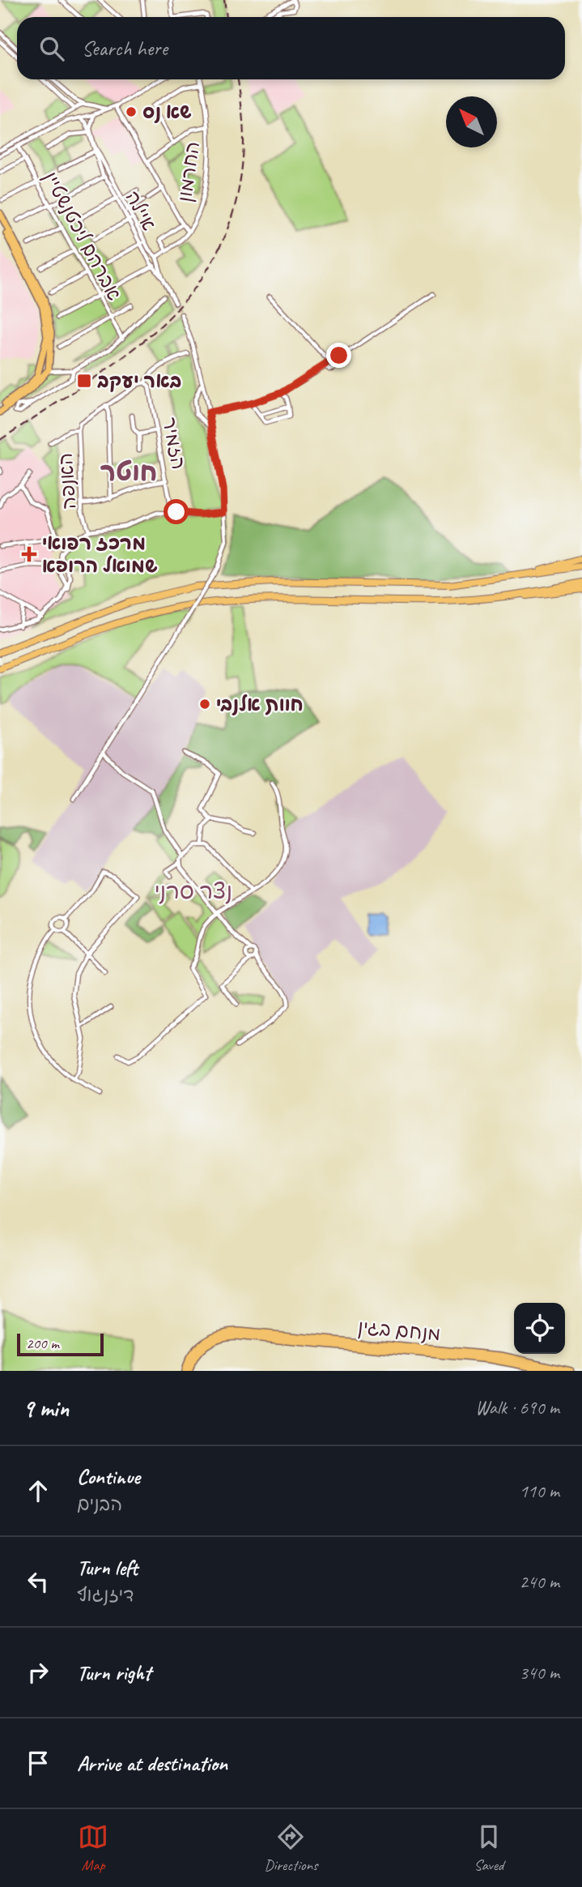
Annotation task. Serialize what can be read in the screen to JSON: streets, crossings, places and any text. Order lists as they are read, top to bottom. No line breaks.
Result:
{"streets":{"main road":["מנחם בגין"],"street":["החרמון","איילה","אברהם ליכטנשטיין","הזמיר","האנפה"]},"crossings":[["החרמון","איילה"],["החרמון","אברהם ליכטנשטיין"]],"districts":["חוטר","נצר סרני"],"places":{"other":["שא נס","חוות אלנבי"],"transit":["באר יעקב"],"health":["מרכז רפואי שמואל הרופא"]},"scale_bar":"200 m","north":"top left","page":{"search":"Search here","scale":"200 m","heading":["9 min","Walk · 690 m"],"list":[["Continue","הבנים","110 m"],["Turn left","דיזנגוף","240 m"],["Turn right","340 m"],"Arrive at destination"],"nav":["Map","Directions","Saved"]}}
